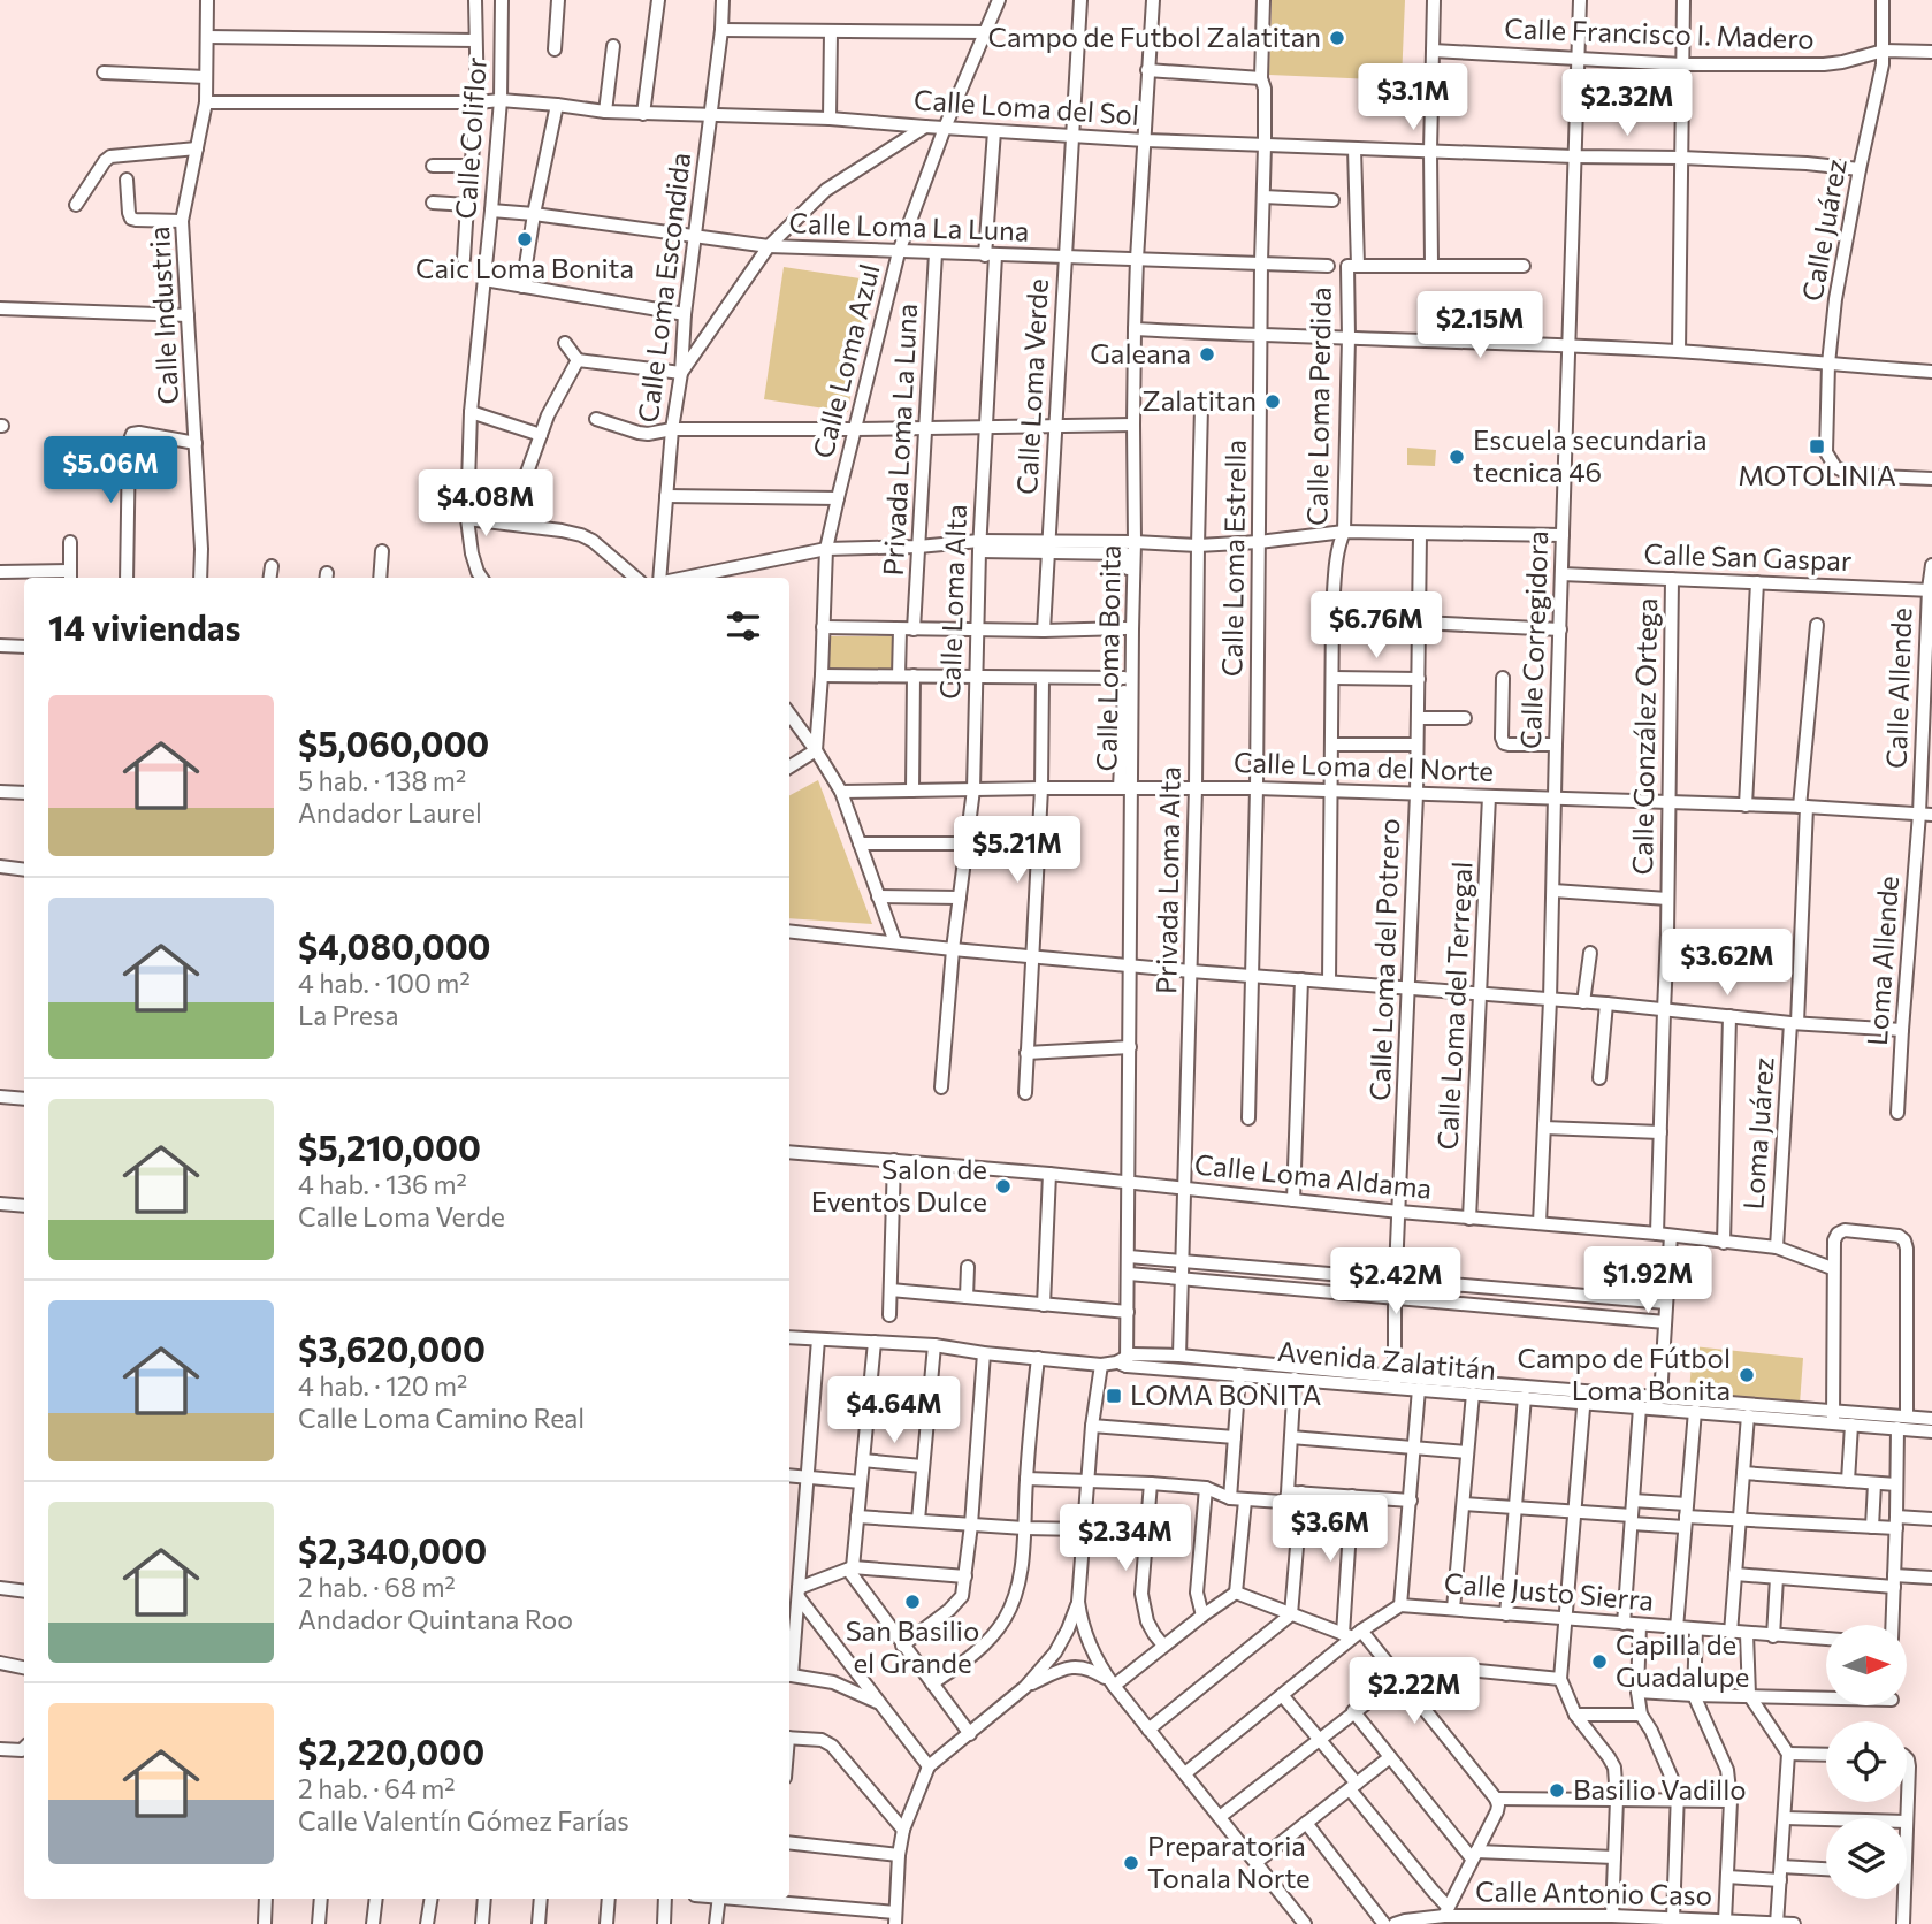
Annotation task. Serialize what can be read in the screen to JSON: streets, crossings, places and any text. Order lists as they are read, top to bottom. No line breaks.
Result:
{"streets":{"street":["Calle Francisco I. Madero","Calle Loma del Sol","Calle Coliflor","Calle Loma La Luna","Calle Juárez","Calle Loma Escondida","Calle Industria","Calle Loma Azul","Calle Loma Verde","Calle Loma Perdida","Privada Loma La Luna","Calle Loma Estrella","Calle San Gaspar","Calle Loma Alta","Calle Corregidora","Calle Loma Bonita","Calle Allende","Calle González Ortega","Calle Loma del Norte","Privada Loma Alta","Calle Loma del Potrero","Loma Allende","Calle Loma del Terregal","Loma Juárez","Calle Loma Aldama","Avenida Zalatitán","Calle Justo Sierra","Calle Antonio Caso"]},"crossings":[["Calle Francisco I. Madero","Calle Juárez"],["Calle Francisco I. Madero","Calle Corregidora"],["Calle Loma del Sol","Calle Coliflor"],["Calle Loma del Sol","Calle Juárez"],["Calle Loma del Sol","Calle Loma Escondida"],["Calle Loma del Sol","Calle Industria"],["Calle Loma del Sol","Calle Loma Azul"],["Calle Loma del Sol","Calle Loma Verde"],["Calle Loma del Sol","Calle Loma Perdida"],["Calle Loma del Sol","Calle Loma Estrella"],["Calle Loma del Sol","Calle Loma Alta"],["Calle Loma del Sol","Calle Corregidora"],["Calle Loma del Sol","Calle Loma Bonita"],["Calle Coliflor","Calle Loma La Luna"],["Calle Loma La Luna","Calle Loma Escondida"],["Calle Loma La Luna","Calle Loma Azul"],["Calle Loma La Luna","Calle Loma Verde"],["Calle Loma La Luna","Privada Loma La Luna"],["Calle Loma La Luna","Calle Loma Estrella"],["Calle Loma La Luna","Calle Loma Alta"],["Calle Loma La Luna","Calle Loma Bonita"],["Calle Loma Perdida","Calle Loma del Norte"],["Calle Loma Estrella","Calle Loma del Norte"],["Calle San Gaspar","Calle Corregidora"],["Calle San Gaspar","Calle Allende"],["Calle San Gaspar","Calle González Ortega"],["Calle Loma Alta","Calle Loma del Norte"],["Calle Corregidora","Calle Loma del Norte"],["Calle Corregidora","Calle Loma Aldama"],["Calle Loma Bonita","Calle Loma del Norte"],["Calle Loma Bonita","Calle Loma Aldama"],["Calle Loma Bonita","Avenida Zalatitán"],["Calle Allende","Calle Loma del Norte"],["Calle Allende","Loma Allende"],["Calle González Ortega","Calle Loma del Norte"],["Calle González Ortega","Calle Loma Aldama"],["Calle González Ortega","Avenida Zalatitán"],["Calle Loma del Norte","Privada Loma Alta"],["Calle Loma del Norte","Calle Loma del Potrero"],["Calle Loma del Norte","Loma Allende"],["Calle Loma del Norte","Calle Loma del Terregal"],["Calle Loma del Norte","Loma Juárez"],["Privada Loma Alta","Calle Loma Aldama"],["Privada Loma Alta","Avenida Zalatitán"],["Calle Loma del Potrero","Calle Loma Aldama"],["Calle Loma del Potrero","Avenida Zalatitán"],["Calle Loma del Terregal","Calle Loma Aldama"],["Loma Juárez","Calle Loma Aldama"]],"places":{"other":["Campo de Futbol Zalatitan","Caic Loma Bonita","Galeana","Zalatitan","Escuela secundaria tecnica 46","Salon de Eventos Dulce","Campo de Fútbol Loma Bonita","San Basilio el Grande","Capilla de Guadalupe","Basilio Vadillo","Preparatoria Tonala Norte"],"transit":["MOTOLINIA","LOMA BONITA"]},"north":"right","page":{"price":["$3.1M","$2.32M","$2.15M","$5.06M","$4.08M","$6.76M","$5.21M","$3.62M","$1.92M","$2.42M","$4.64M","$3.6M","$2.34M","$2.22M"],"heading":"14 viviendas","list":[{"name":"$5,060,000","note":"5 hab. · 138 m² · Andador Laurel"},{"name":"$4,080,000","note":"4 hab. · 100 m² · La Presa"},{"name":"$5,210,000","note":"4 hab. · 136 m² · Calle Loma Verde"},{"name":"$3,620,000","note":"4 hab. · 120 m² · Calle Loma Camino Real"},{"name":"$2,340,000","note":"2 hab. · 68 m² · Andador Quintana Roo"},{"name":"$2,220,000","note":"2 hab. · 64 m² · Calle Valentín Gómez Farías"}]}}
